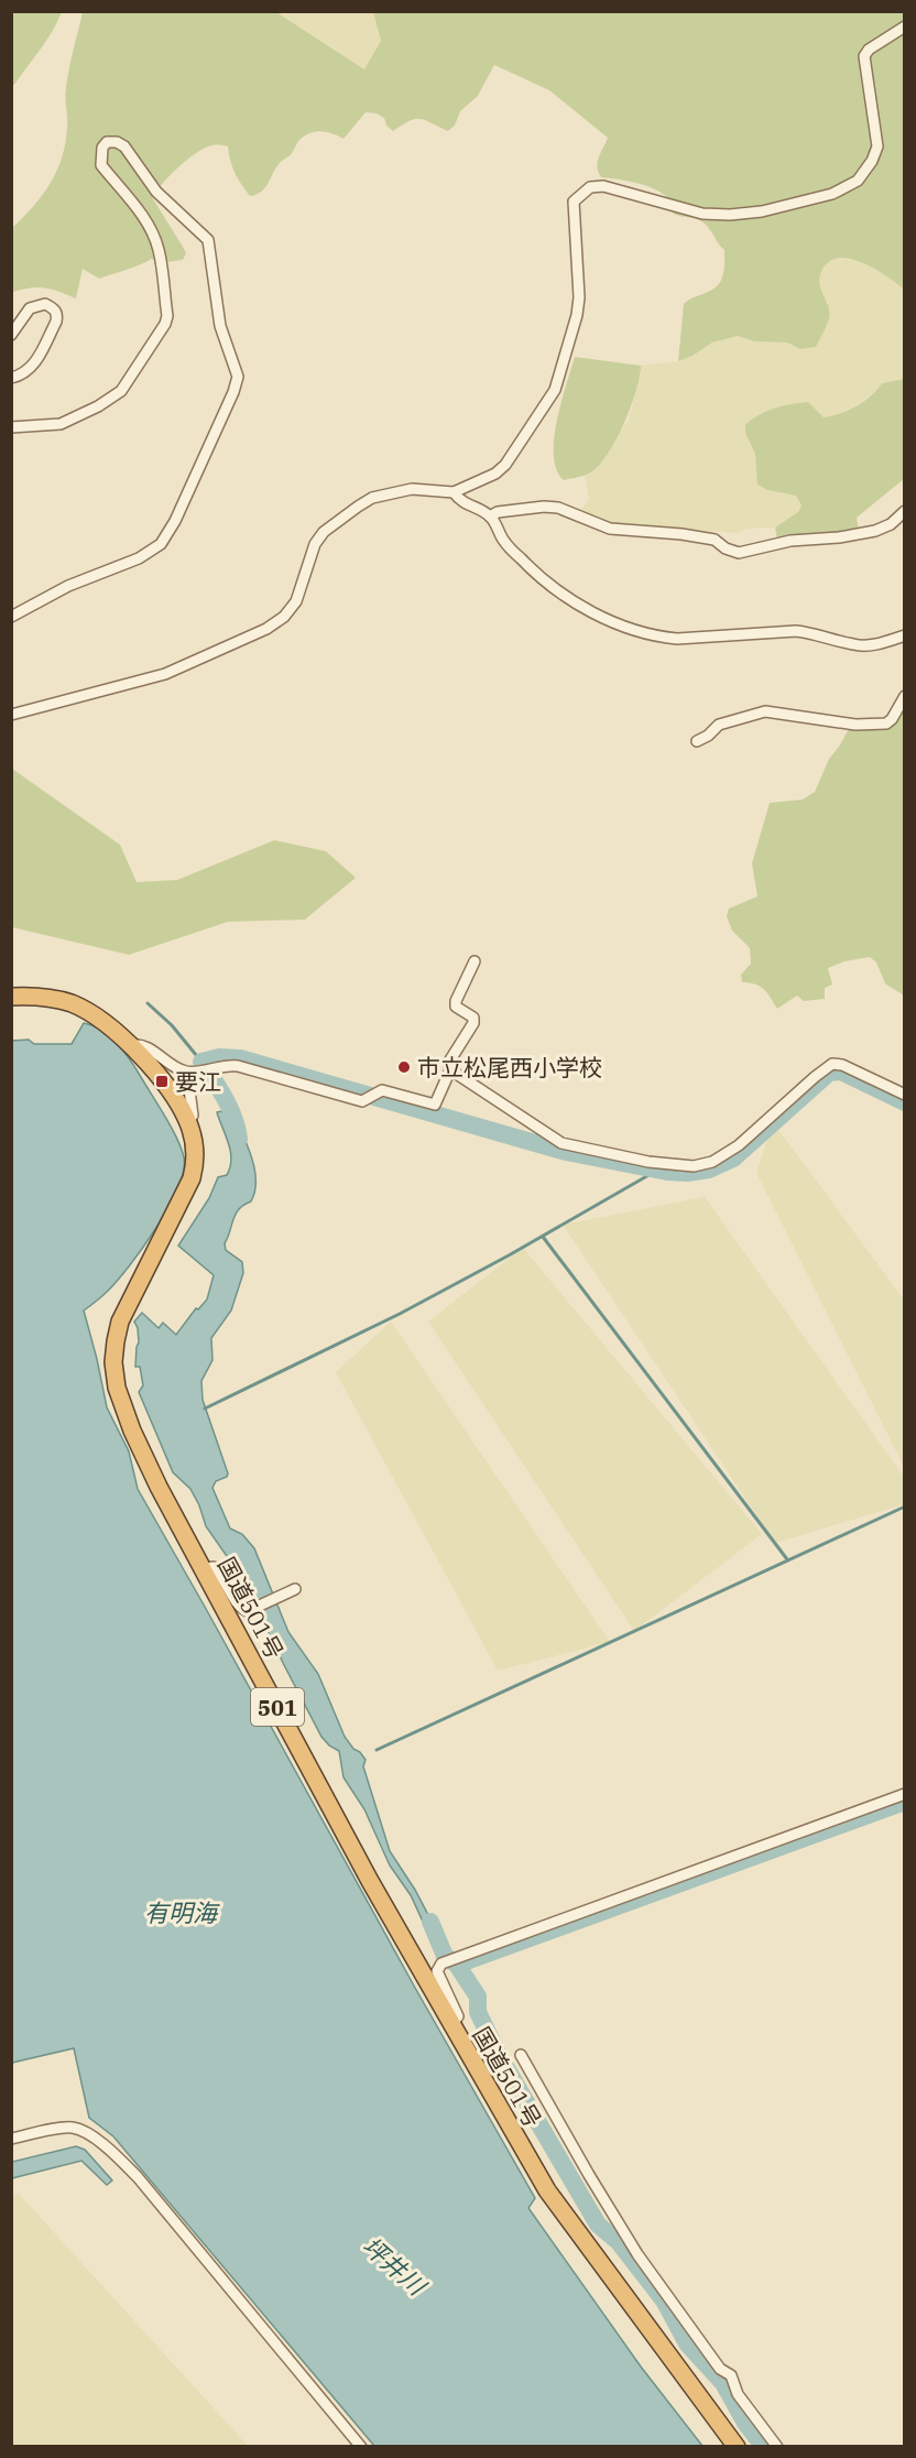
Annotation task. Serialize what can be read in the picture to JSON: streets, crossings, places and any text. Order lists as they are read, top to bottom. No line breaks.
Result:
{"streets":{"highway":["国道501号","501"]},"water":["有明海","坪井川"],"places":{"other":["市立松尾西小学校"],"transit":["要江"]}}
